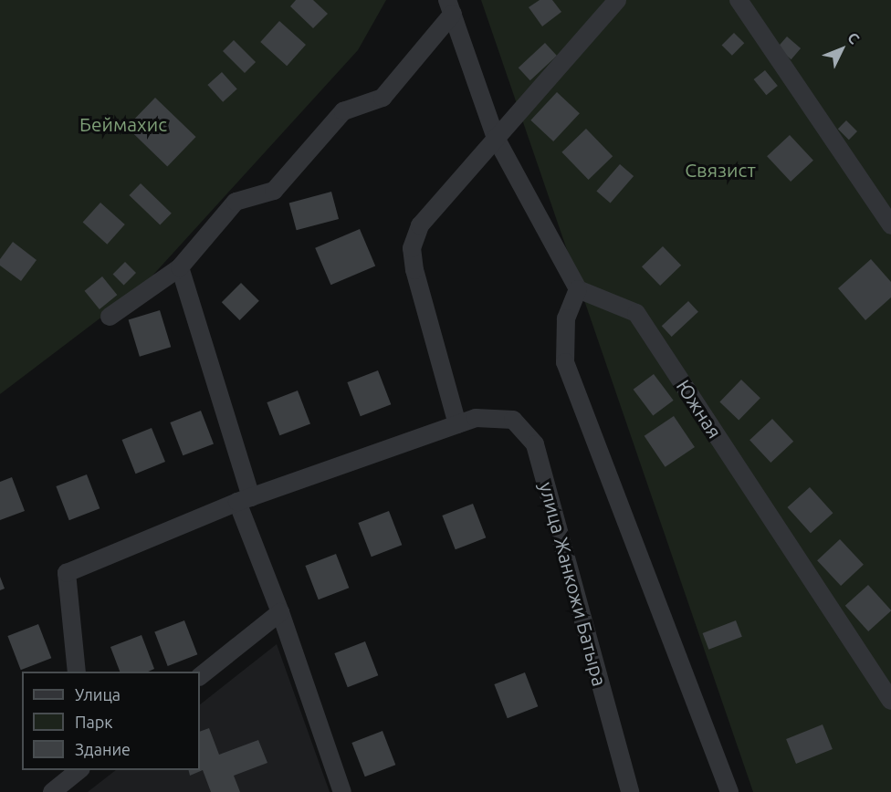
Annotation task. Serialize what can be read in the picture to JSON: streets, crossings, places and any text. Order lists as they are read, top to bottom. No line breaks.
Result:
{"streets":{"street":["Южная","улица Жанкожи Батыра"]},"parks":["Беймахис","Связист"],"legend":["Улица","Парк","Здание"],"north":"top right"}
